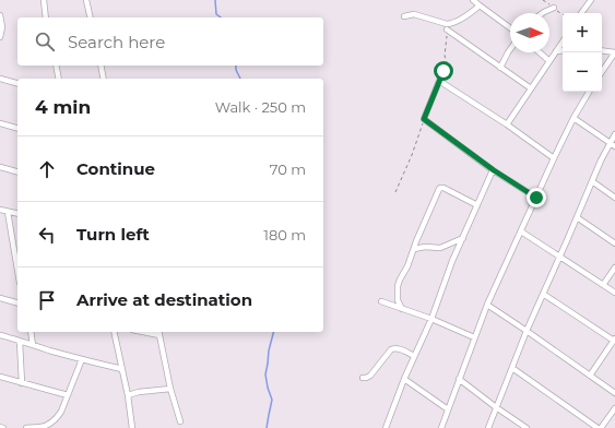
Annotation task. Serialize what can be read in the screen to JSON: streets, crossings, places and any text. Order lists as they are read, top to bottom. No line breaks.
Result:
{"north":"right","page":{"map_buttons":["+","−"],"search":"Search here","heading":["4 min","Walk · 250 m"],"list":[["Continue","70 m"],["Turn left","180 m"],"Arrive at destination"]}}
